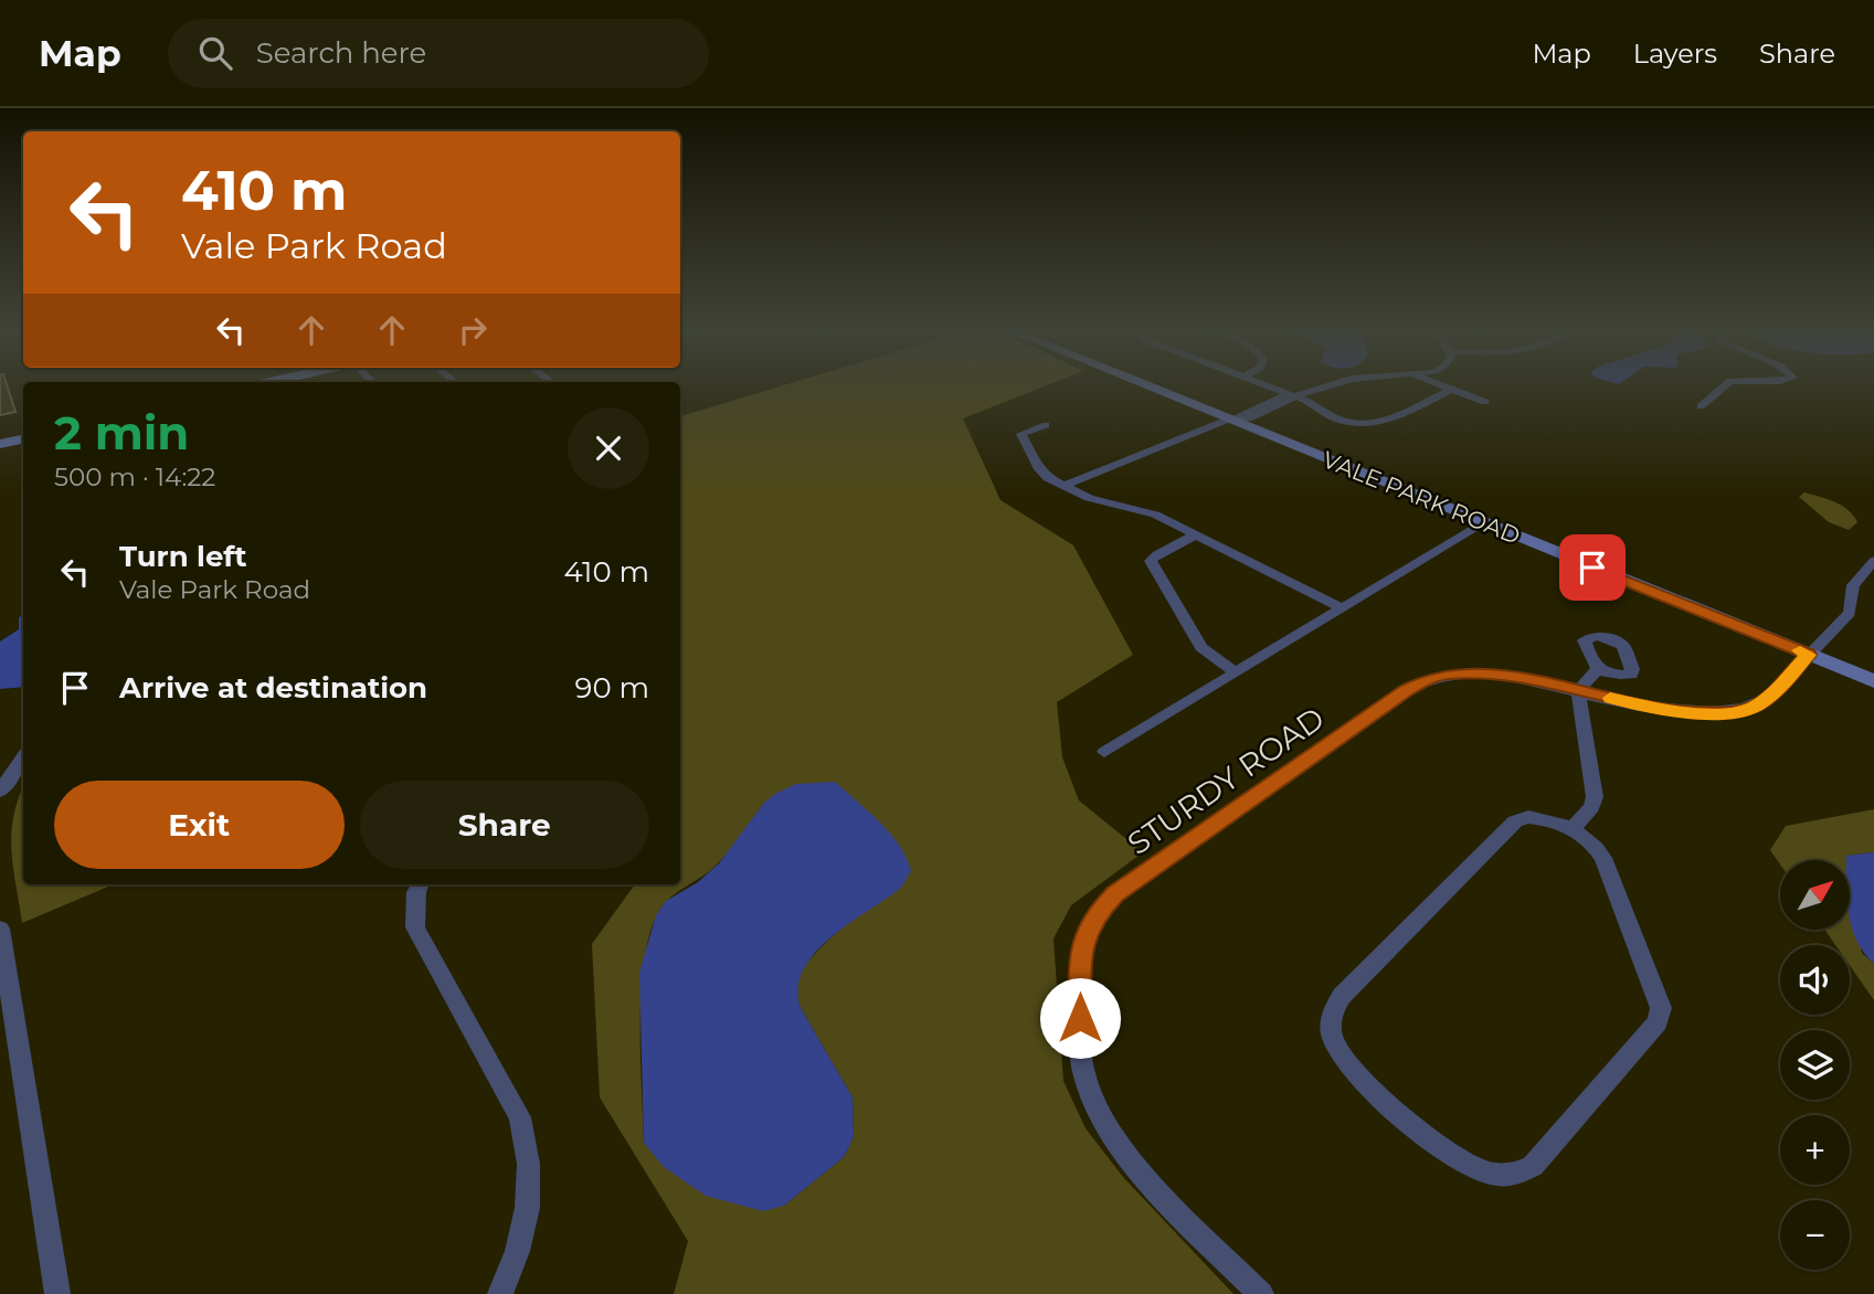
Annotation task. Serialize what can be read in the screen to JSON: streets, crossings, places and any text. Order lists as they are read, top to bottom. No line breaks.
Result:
{"streets":{"main road":["VALE PARK ROAD"],"street":["STURDY ROAD"]},"crossings":[["VALE PARK ROAD","STURDY ROAD"]],"north":"top right","page":{"header":"Map","search":"Search here","nav":["Map","Layers","Share"],"turn":["410 m","Vale Park Road"],"heading":["2 min","500 m · 14:22"],"list":[{"name":"Turn left","note":"Vale Park Road","value":"410 m"},{"name":"Arrive at destination","value":"90 m"}],"buttons":["Exit","Share"],"map_buttons":["+","−"]}}
